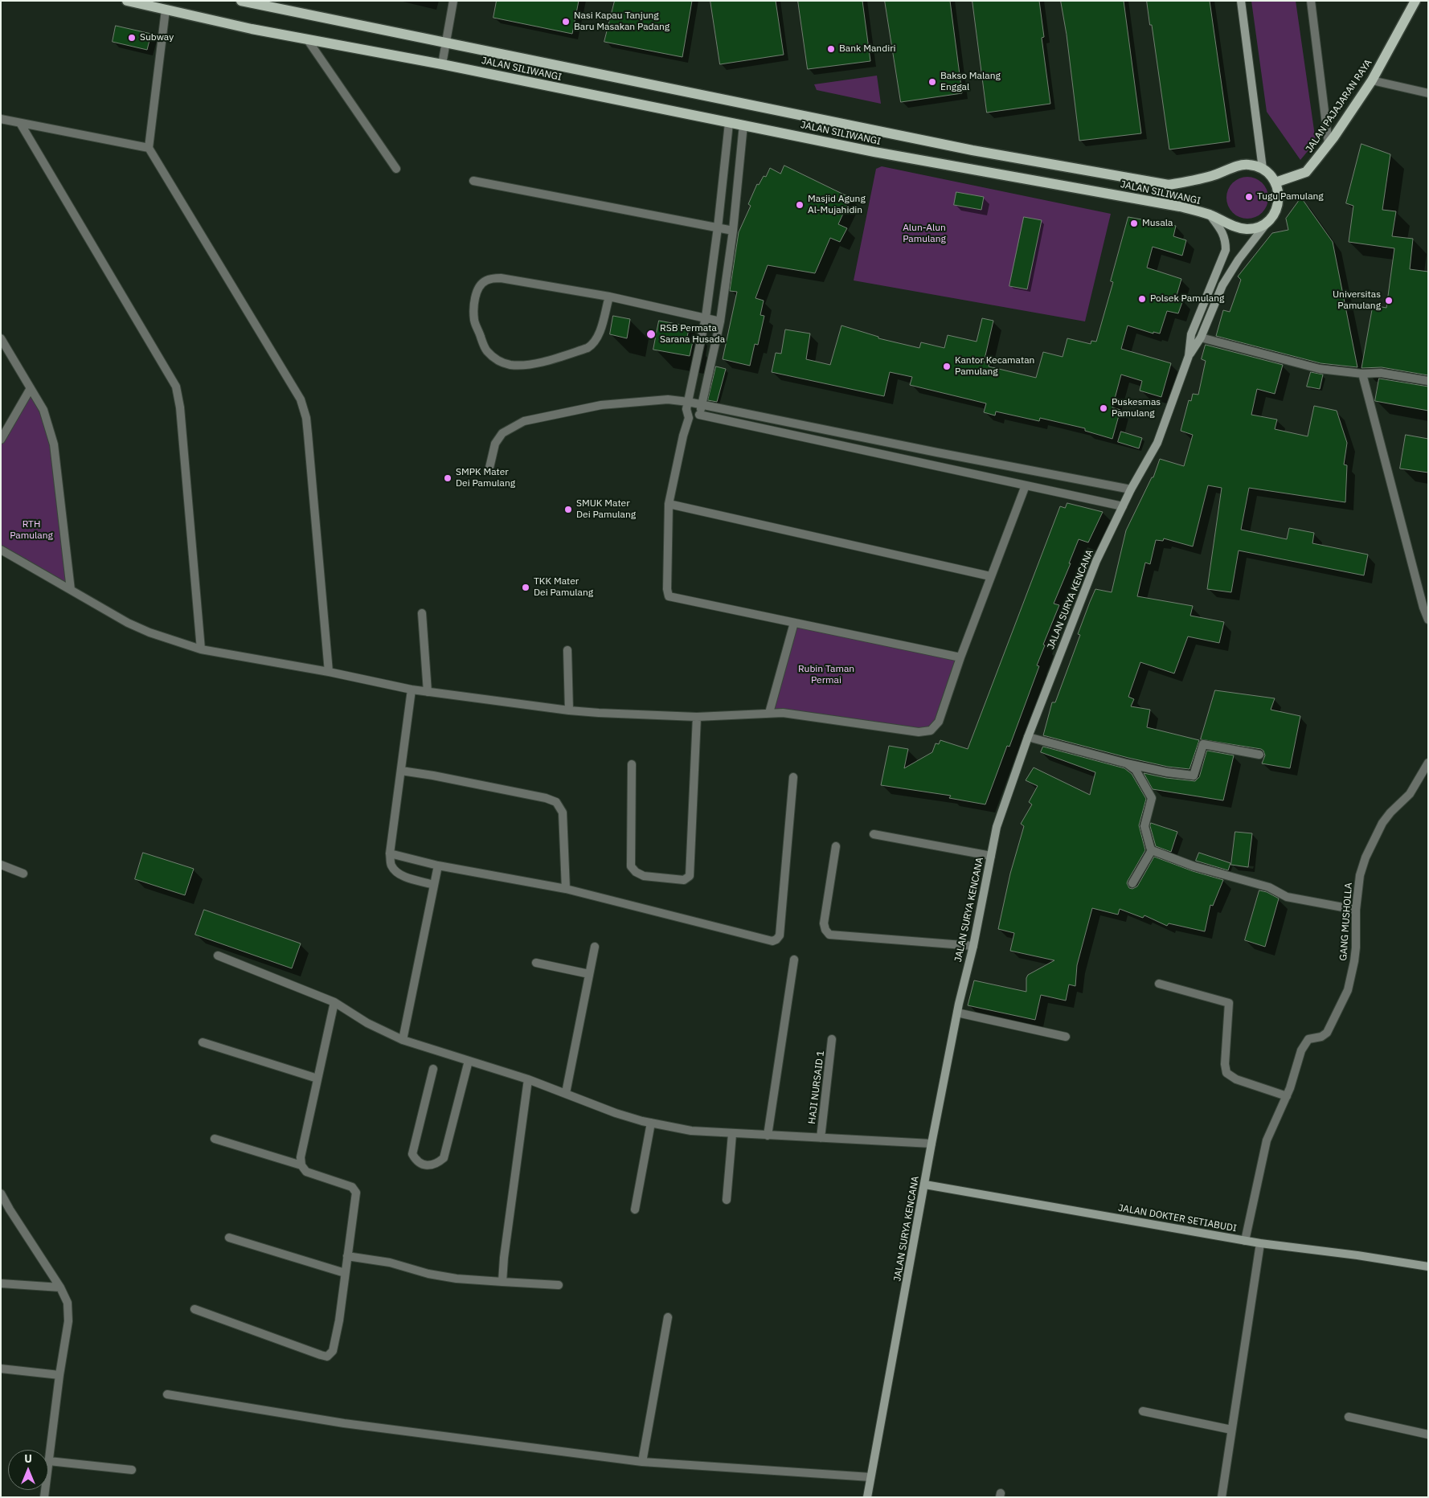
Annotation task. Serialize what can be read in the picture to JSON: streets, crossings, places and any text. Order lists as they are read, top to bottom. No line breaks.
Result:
{"streets":{"main road":["JALAN SILIWANGI","JALAN PAJAJARAN RAYA","JALAN SURYA KENCANA","JALAN DOKTER SETIABUDI"],"street":["GANG MUSHOLLA","HAJI NURSAID 1"]},"crossings":[["JALAN SILIWANGI","JALAN SURYA KENCANA"],["JALAN SURYA KENCANA","JALAN DOKTER SETIABUDI"],["GANG MUSHOLLA","JALAN DOKTER SETIABUDI"]],"parks":["Alun-Alun Pamulang","RTH Pamulang","Rubin Taman Permai"],"places":["Nasi Kapau Tanjung Baru Masakan Padang","Subway","Bank Mandiri","Bakso Malang Enggal","Tugu Pamulang","Masjid Agung Al-Mujahidin","Musala","Polsek Pamulang","Universitas Pamulang","RSB Permata Sarana Husada","Kantor Kecamatan Pamulang","Puskesmas Pamulang","SMPK Mater Dei Pamulang","SMUK Mater Dei Pamulang","TKK Mater Dei Pamulang"],"north":"top"}
